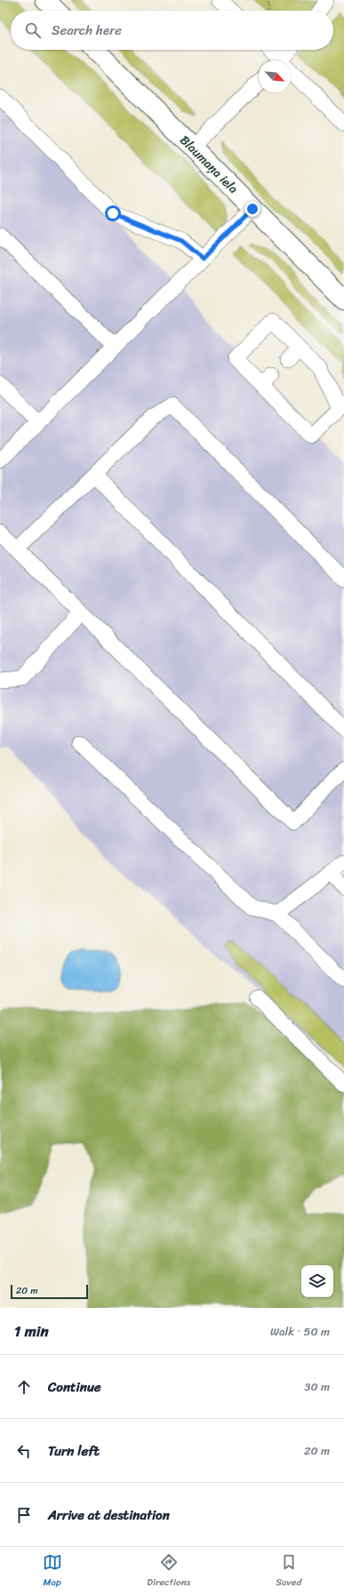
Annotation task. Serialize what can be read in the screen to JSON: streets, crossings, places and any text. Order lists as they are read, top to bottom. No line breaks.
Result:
{"streets":{"street":["Blaumaņa iela"]},"scale_bar":"20 m","north":"bottom right","page":{"search":"Search here","scale":"20 m","heading":["1 min","Walk · 50 m"],"list":[["Continue","30 m"],["Turn left","20 m"],"Arrive at destination"],"nav":["Map","Directions","Saved"]}}
